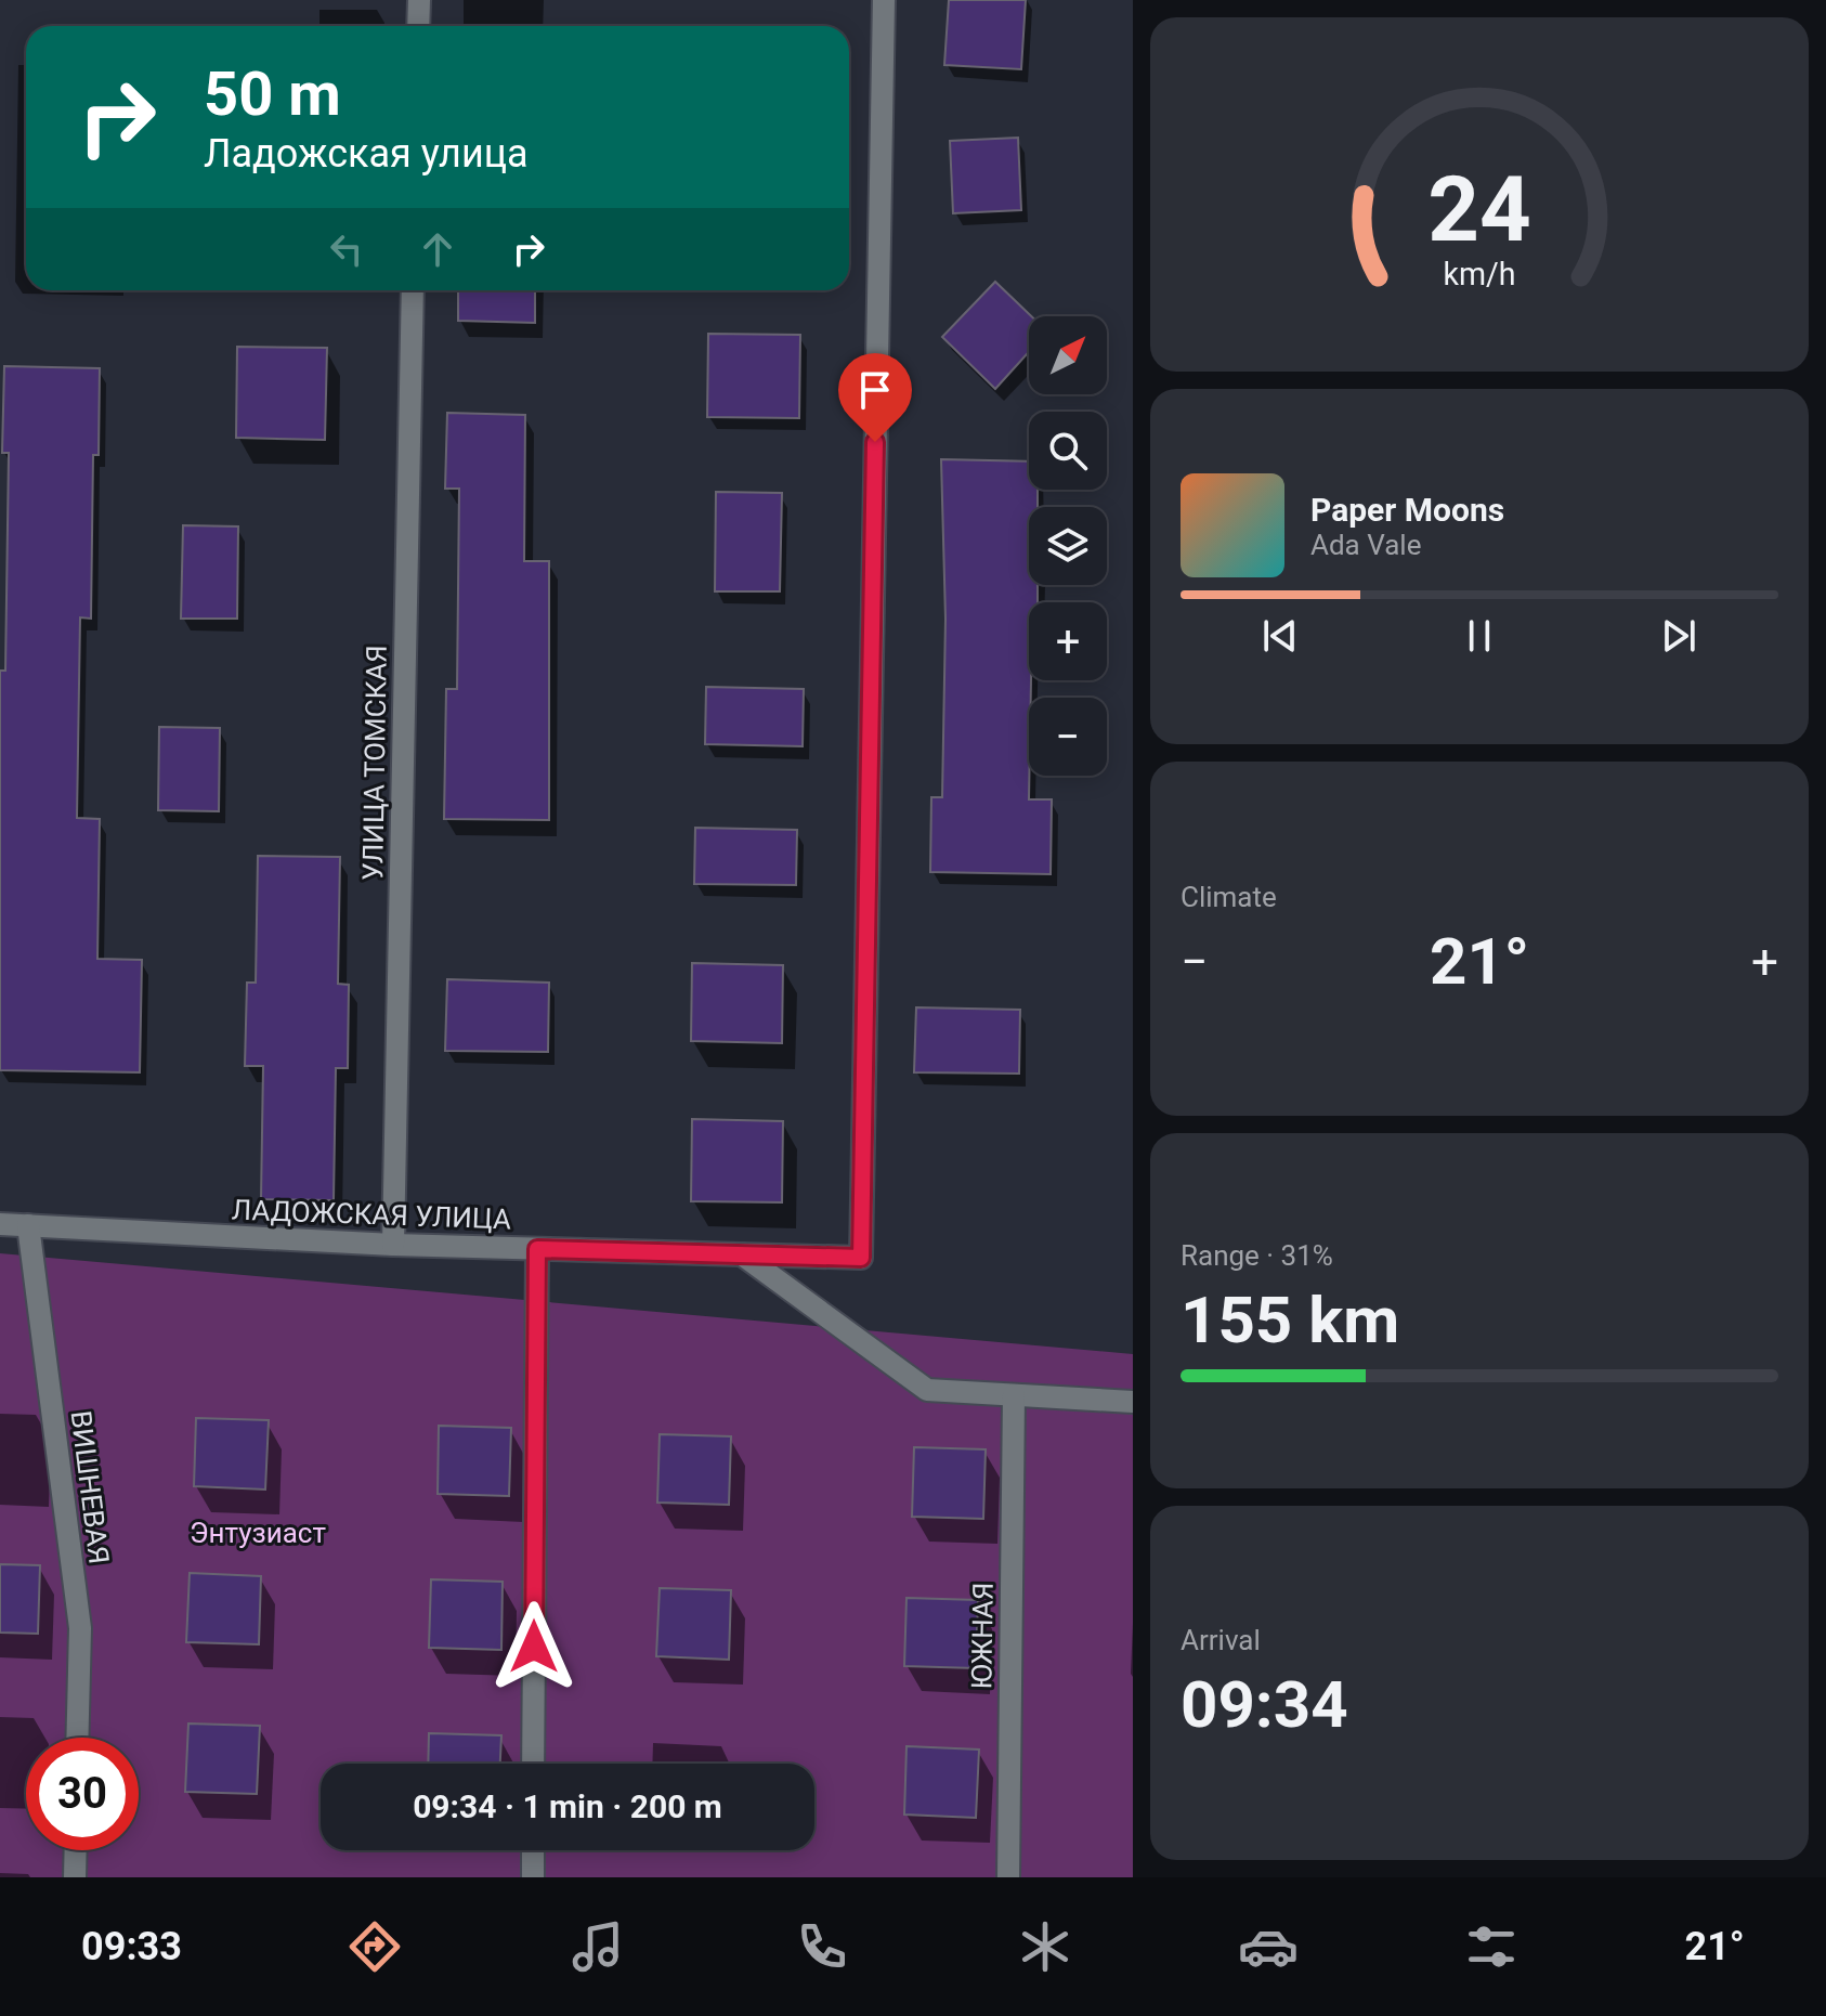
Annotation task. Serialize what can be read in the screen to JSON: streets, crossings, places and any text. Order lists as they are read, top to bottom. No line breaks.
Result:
{"streets":{"street":["УЛИЦА ТОМСКАЯ","ЛАДОЖСКАЯ УЛИЦА","ВИШНЕВАЯ","ЮЖНАЯ"]},"crossings":[["УЛИЦА ТОМСКАЯ","ЛАДОЖСКАЯ УЛИЦА"],["ЛАДОЖСКАЯ УЛИЦА","ВИШНЕВАЯ"]],"parks":["Энтузиаст"],"north":"top right","page":{"turn":["50 m","Ладожская улица"],"map_buttons":["+","−"],"song":["Paper Moons","Ada Vale"],"tile":["Climate",["Range · 31%","155 km"],["Arrival","09:34"]],"heat":["−","21°","+"],"limit":"30","trip":"09:34 · 1 min · 200 m","tabs":["09:33","21°"],"gauge":["24","km/h"]}}
